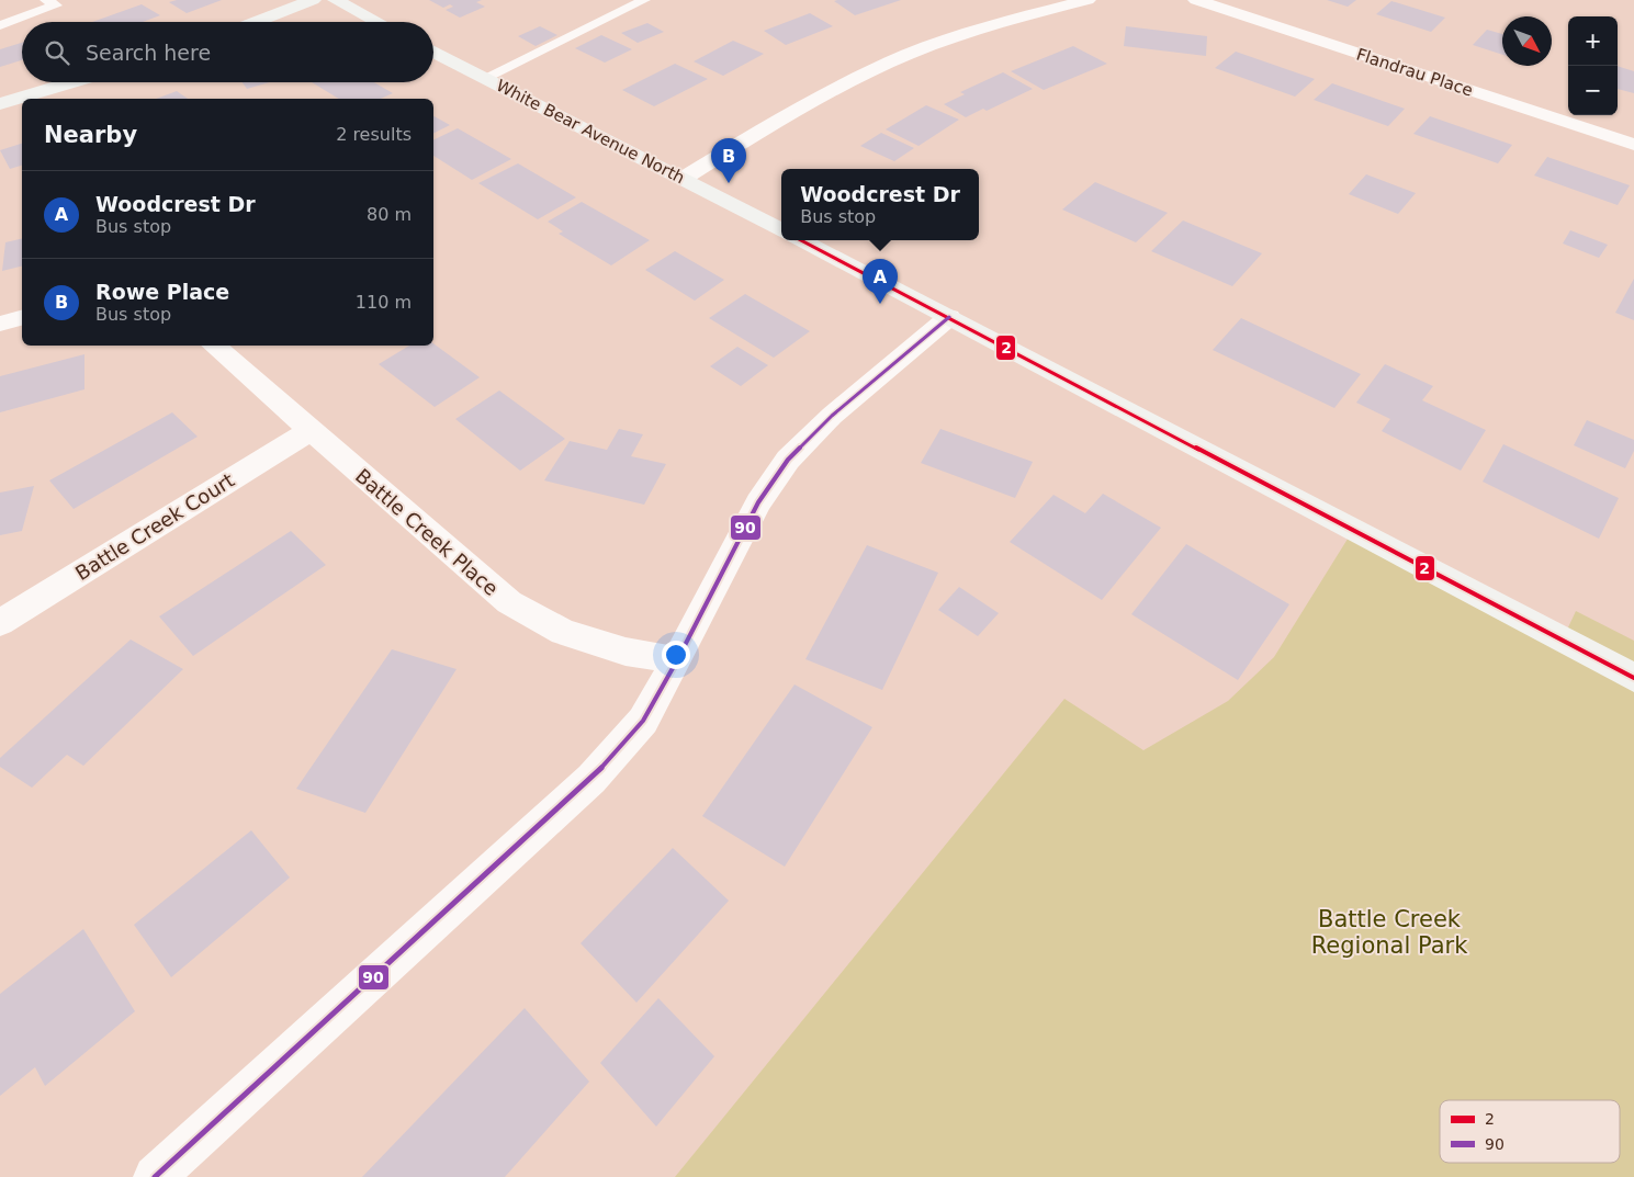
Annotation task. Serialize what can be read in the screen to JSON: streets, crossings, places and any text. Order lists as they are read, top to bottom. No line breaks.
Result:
{"streets":{"street":["Flandrau Place","White Bear Avenue North","Battle Creek Court","Battle Creek Place"]},"crossings":[["Battle Creek Court","Battle Creek Place"]],"parks":["Battle Creek Regional Park"],"lines":["transit line 2","transit line 90"],"legend":["2","90"],"north":"bottom right","page":{"map_buttons":["+","−"],"search":"Search here","heading":["Nearby","2 results"],"pins":["B","A"],"popup":["Woodcrest Dr","Bus stop"],"list":[{"mark":"A","name":"Woodcrest Dr","note":"Bus stop","value":"80 m"},{"mark":"B","name":"Rowe Place","note":"Bus stop","value":"110 m"}]}}
